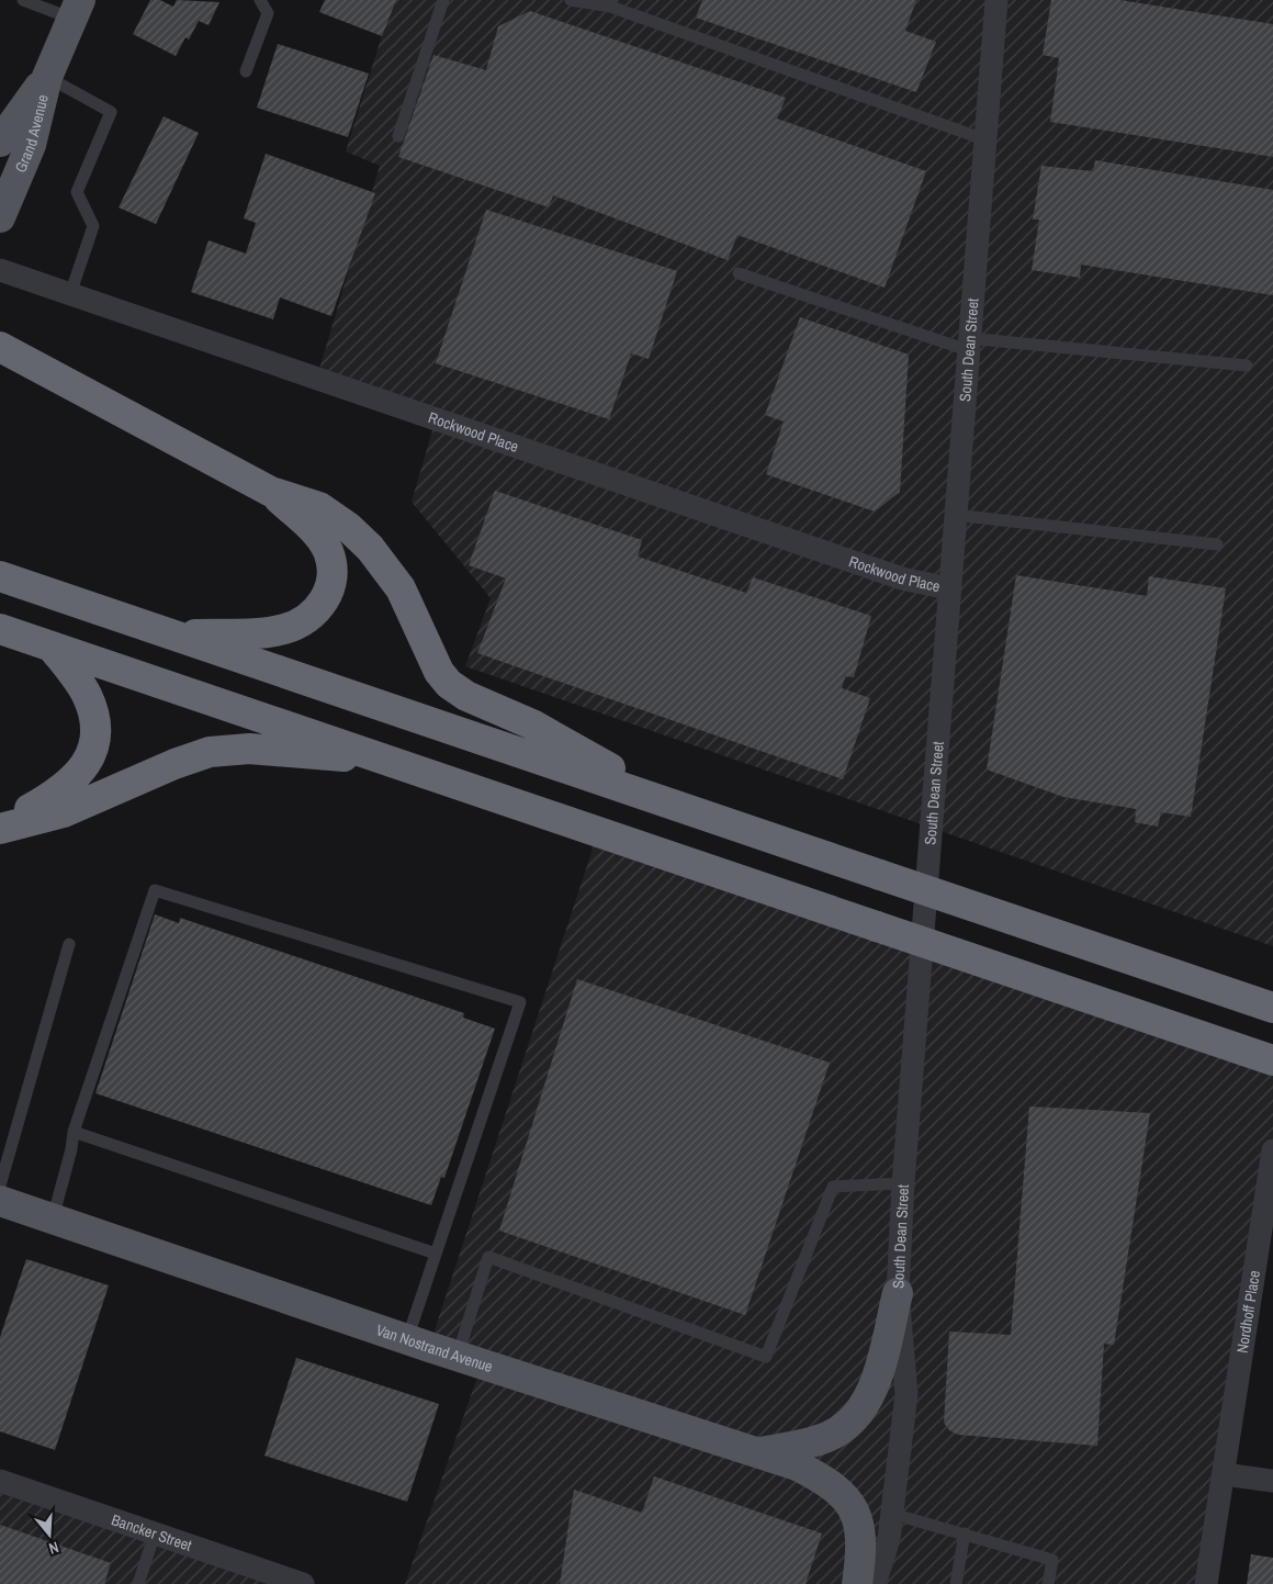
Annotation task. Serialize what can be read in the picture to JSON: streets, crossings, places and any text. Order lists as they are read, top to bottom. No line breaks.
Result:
{"streets":{"main road":["Grand Avenue","Van Nostrand Avenue"],"street":["South Dean Street","Rockwood Place","Nordhoff Place","Bancker Street"]},"crossings":[["South Dean Street","Rockwood Place"]],"north":"bottom"}
